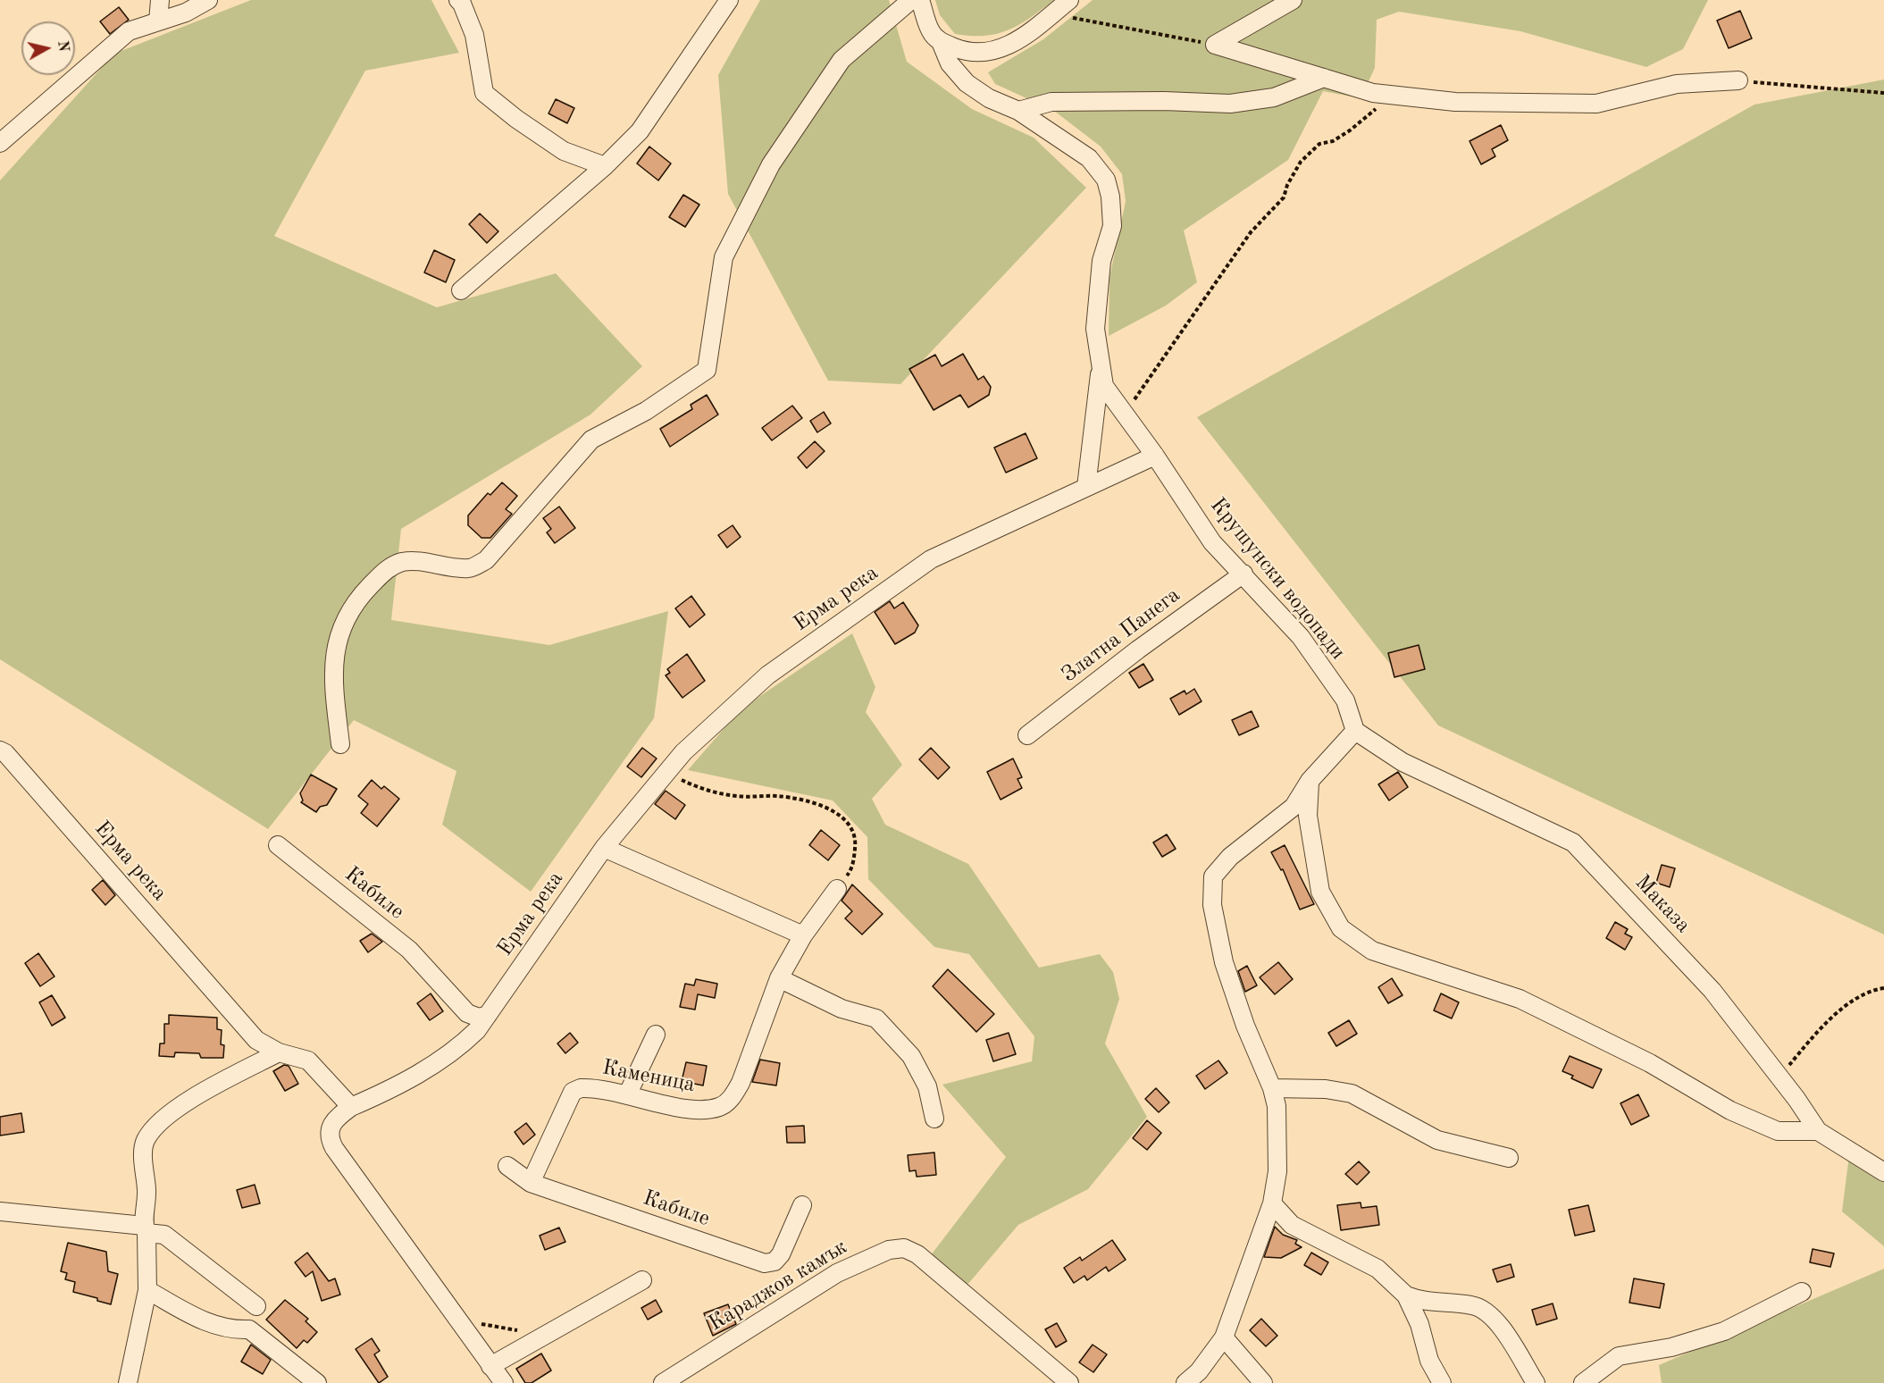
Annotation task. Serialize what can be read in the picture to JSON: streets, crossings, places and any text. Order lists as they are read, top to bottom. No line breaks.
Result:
{"streets":{"street":["Крушунски водопади","Ерма река","Златна Панега","Кабиле","Маказа","Каменица","Караджов камък"]},"crossings":[["Крушунски водопади","Ерма река"],["Крушунски водопади","Златна Панега"],["Крушунски водопади","Маказа"],["Ерма река","Кабиле"],["Кабиле","Каменица"]],"north":"right"}
